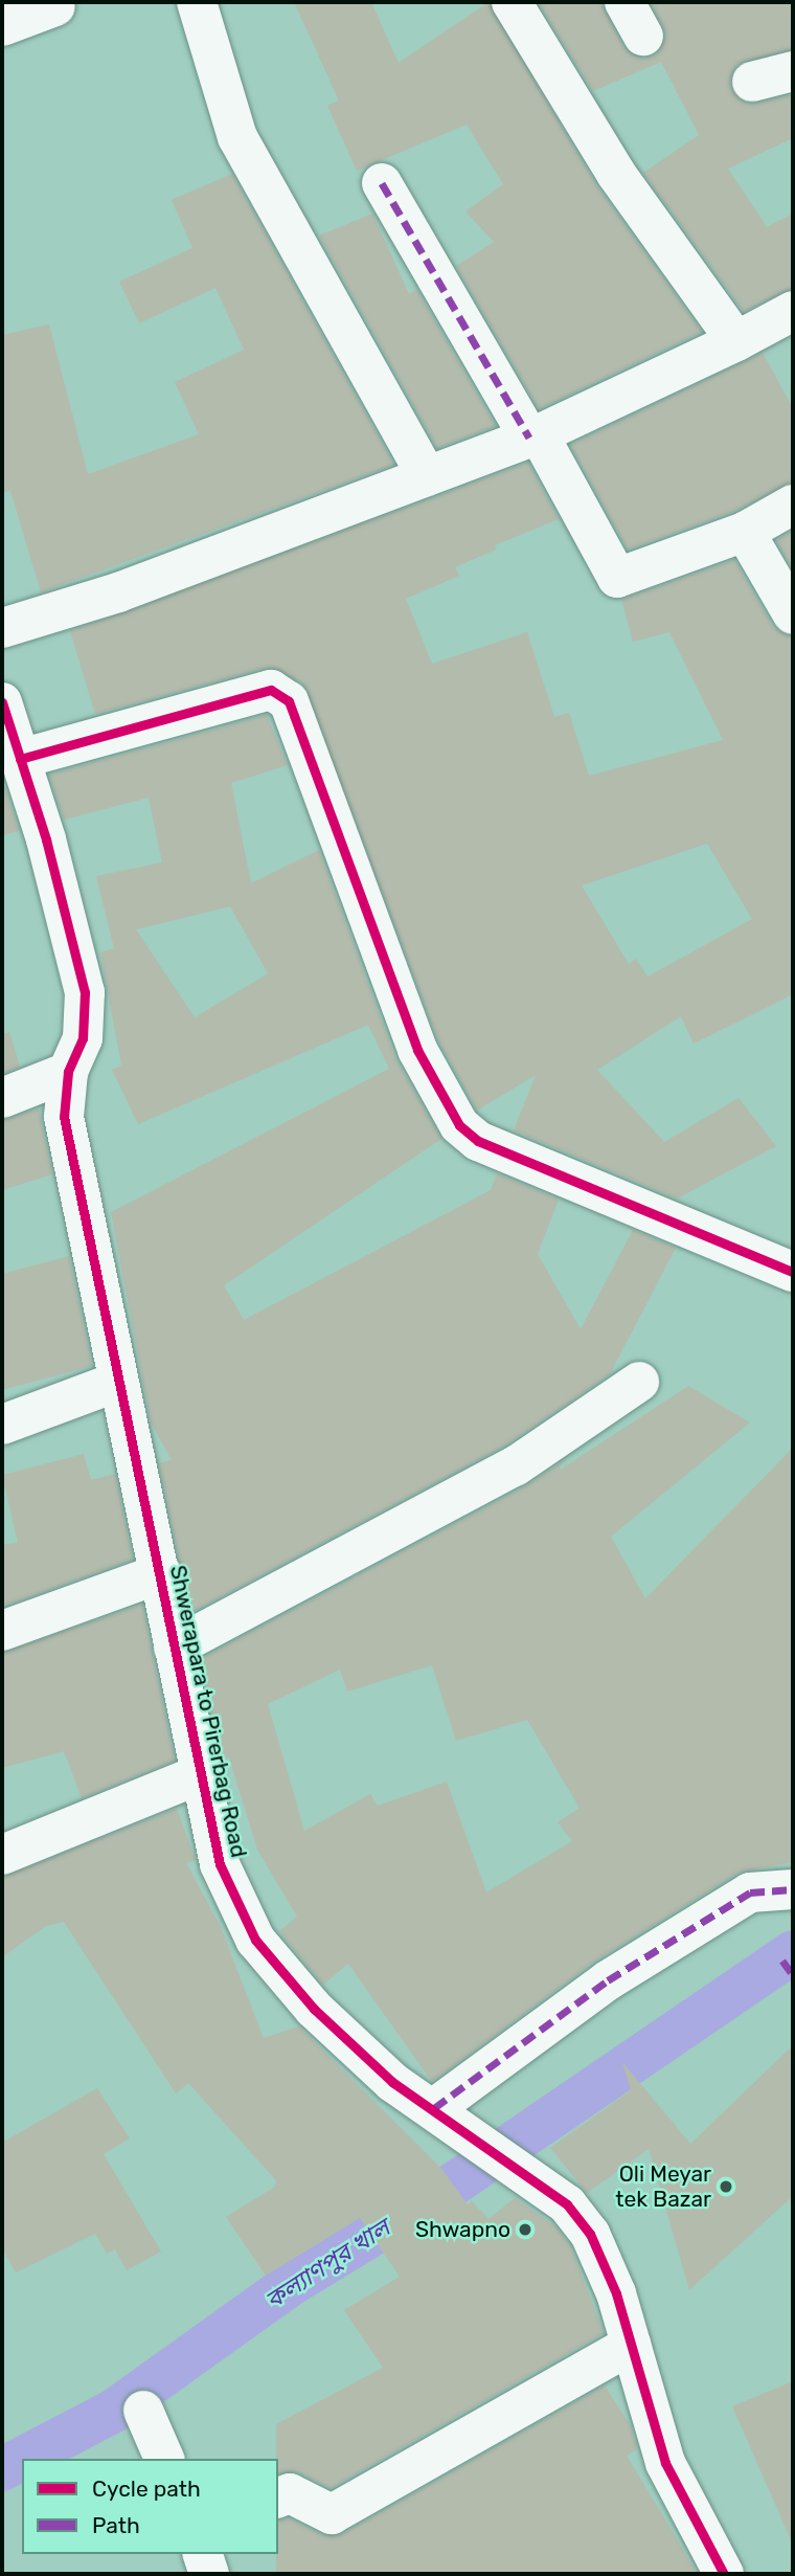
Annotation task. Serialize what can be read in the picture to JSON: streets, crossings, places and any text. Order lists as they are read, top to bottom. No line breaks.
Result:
{"streets":{"street":["Shwerapara to Pirerbag Road"]},"water":["কল্যাণপুর খাল"],"places":["Oli Meyar tek Bazar","Shwapno"],"legend":["Cycle path","Path"]}
